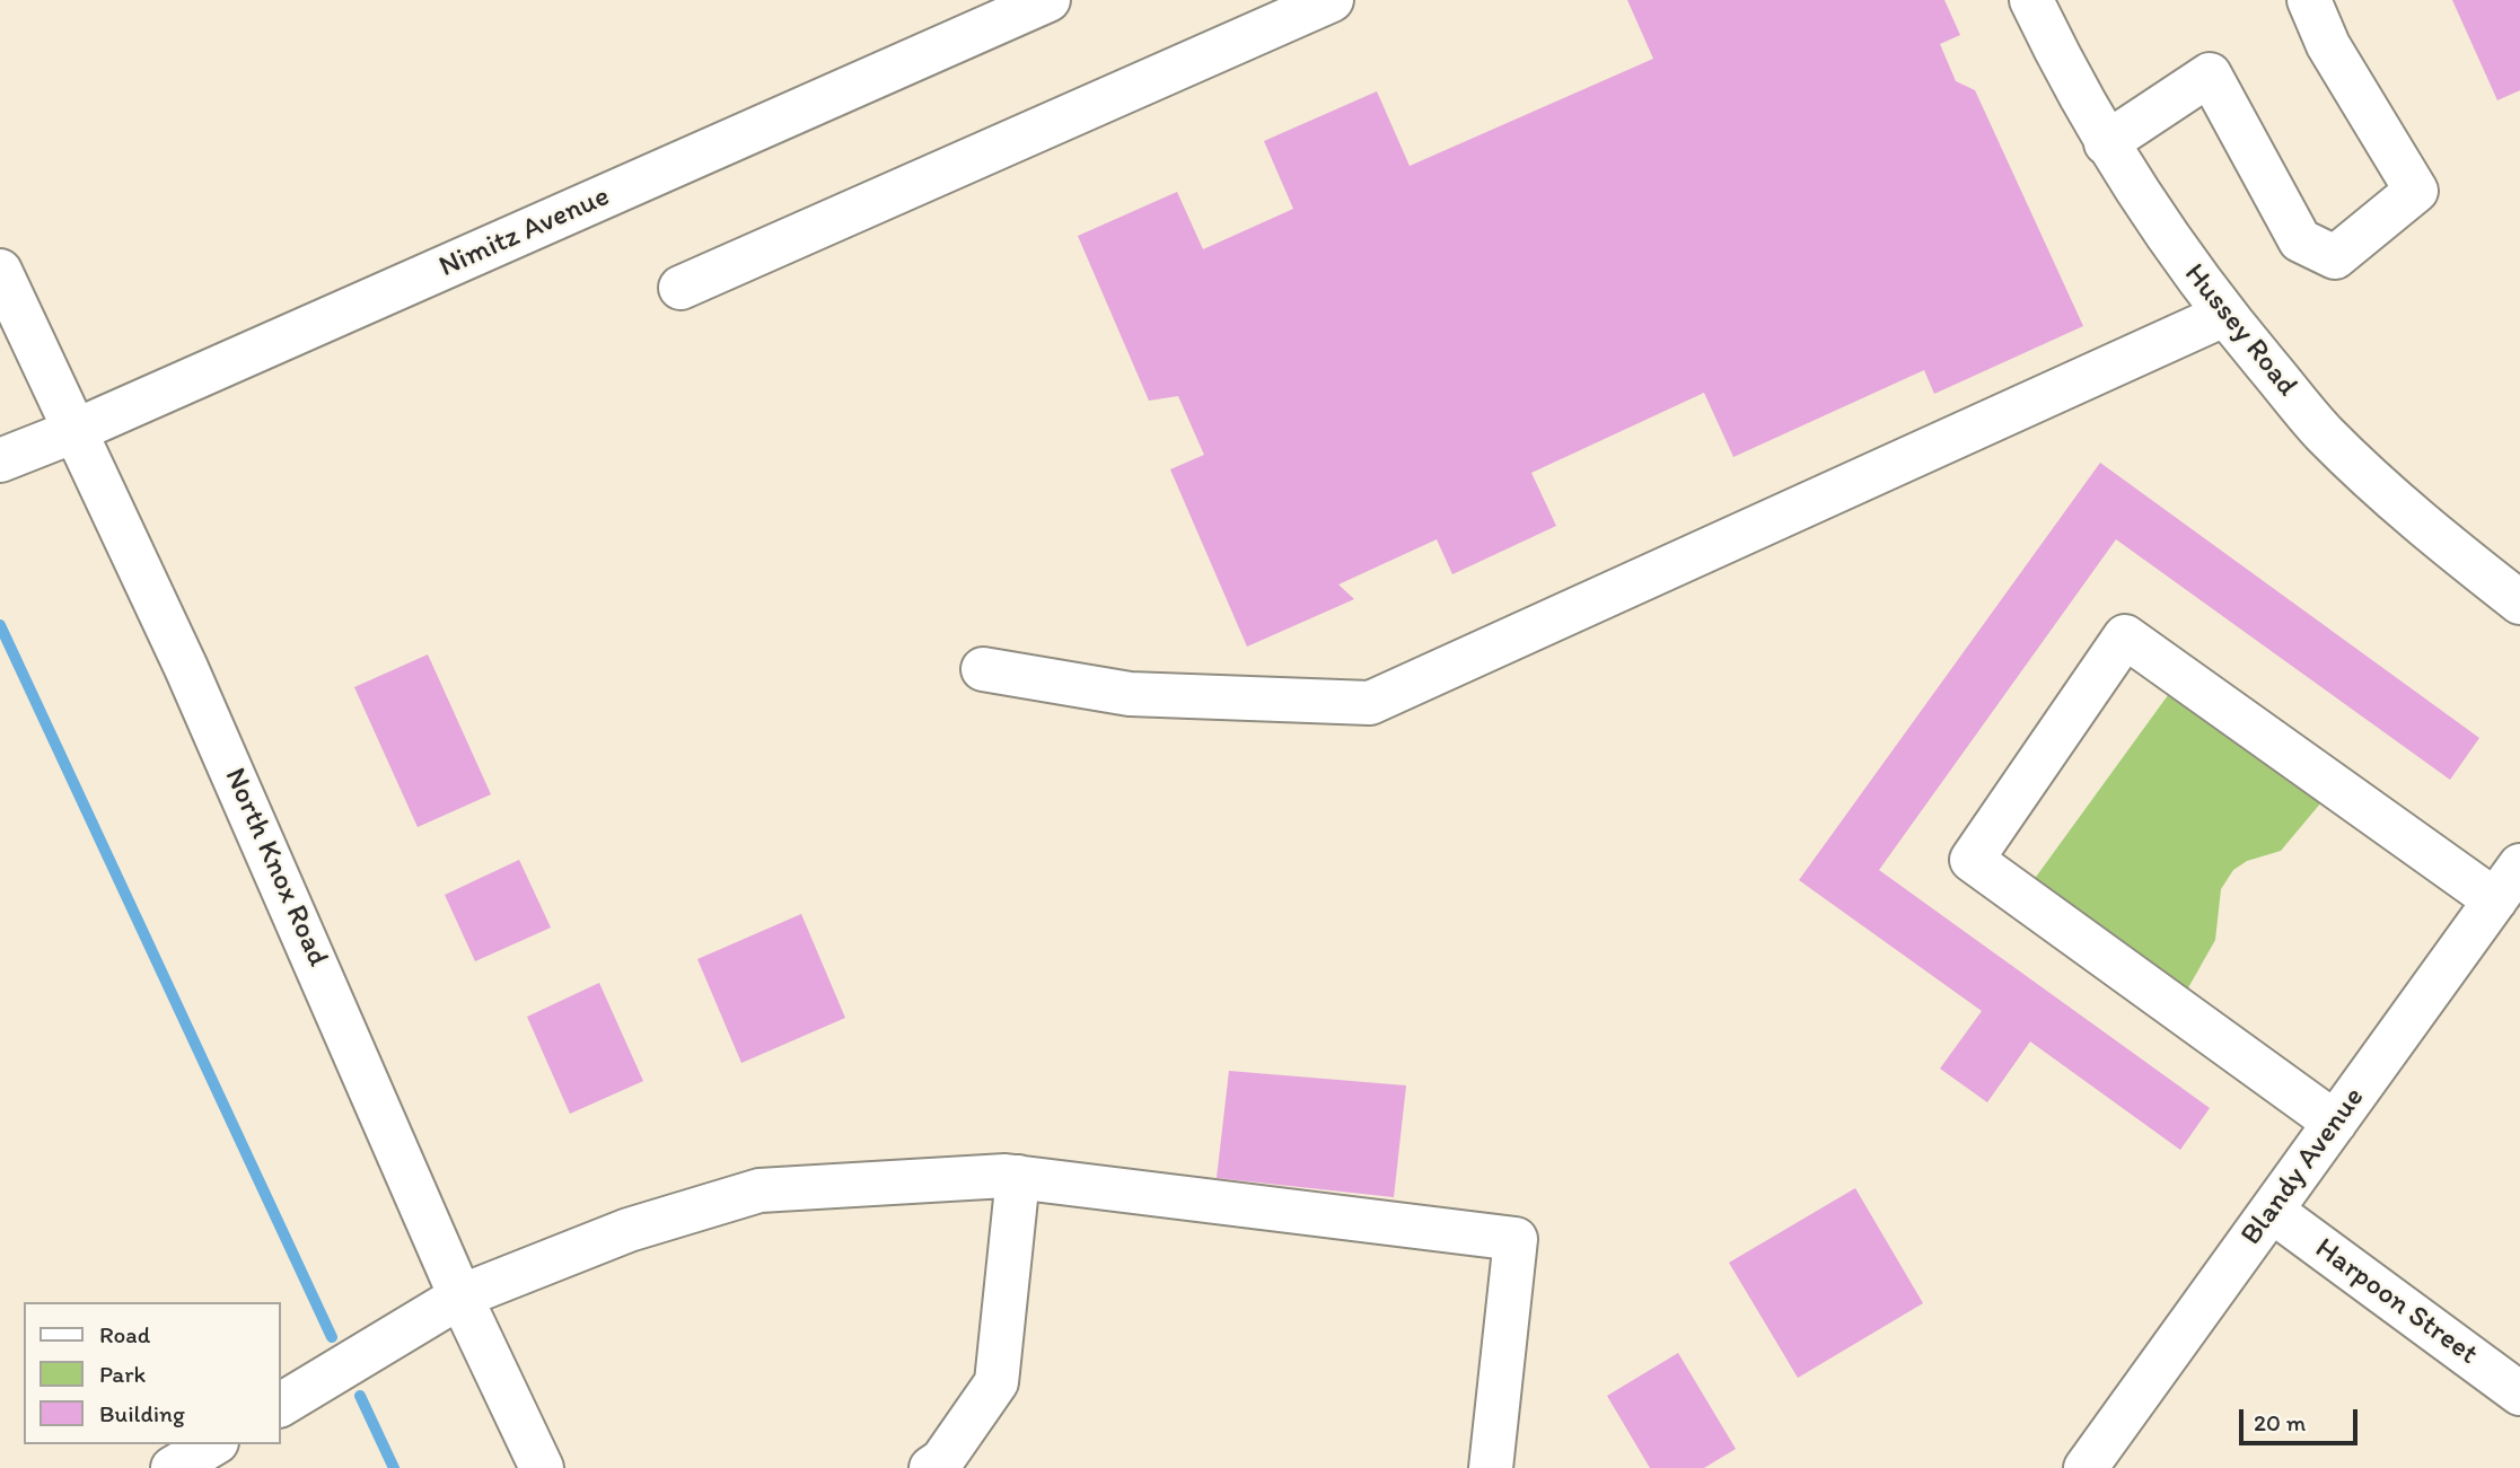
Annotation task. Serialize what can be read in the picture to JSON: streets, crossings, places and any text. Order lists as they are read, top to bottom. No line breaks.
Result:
{"streets":{"street":["Nimitz Avenue","Hussey Road","North Knox Road","Blandy Avenue","Harpoon Street"]},"crossings":[["Nimitz Avenue","North Knox Road"],["Blandy Avenue","Harpoon Street"]],"legend":["Road","Park","Building"],"scale_bar":"20 m"}
